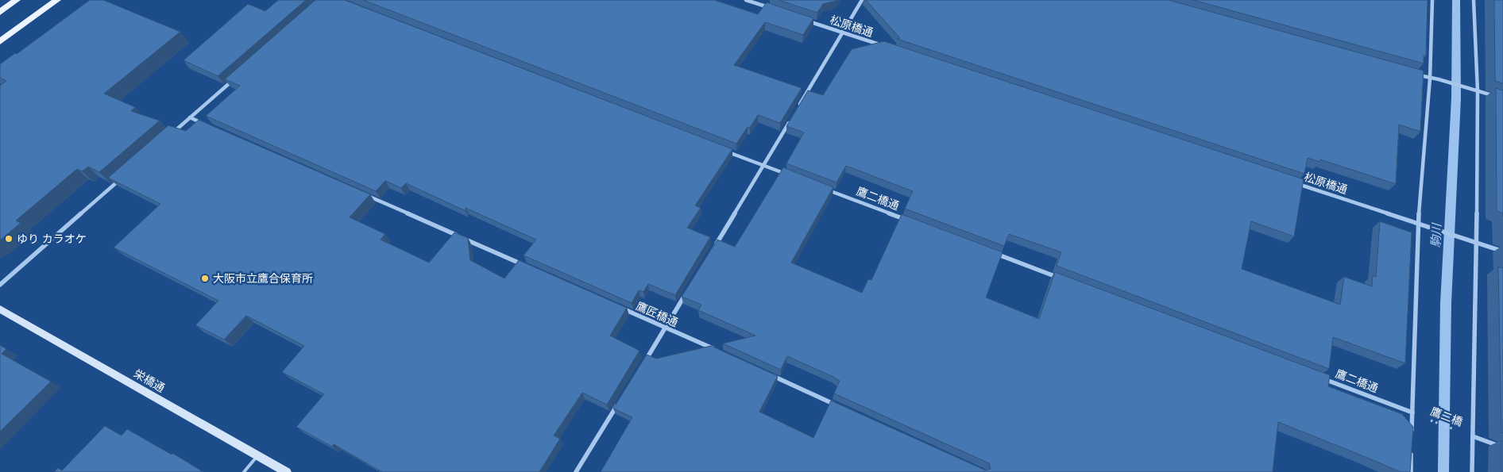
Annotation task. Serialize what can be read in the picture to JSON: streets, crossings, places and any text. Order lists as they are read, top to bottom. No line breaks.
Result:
{"streets":{"street":["松原橋通","鷹二橋通","鷹匠橋通","栄橋通"],"path":["鷹二橋"]},"water":["駒川"],"places":["ゆり カラオケ","大阪市立鷹合保育所"]}
